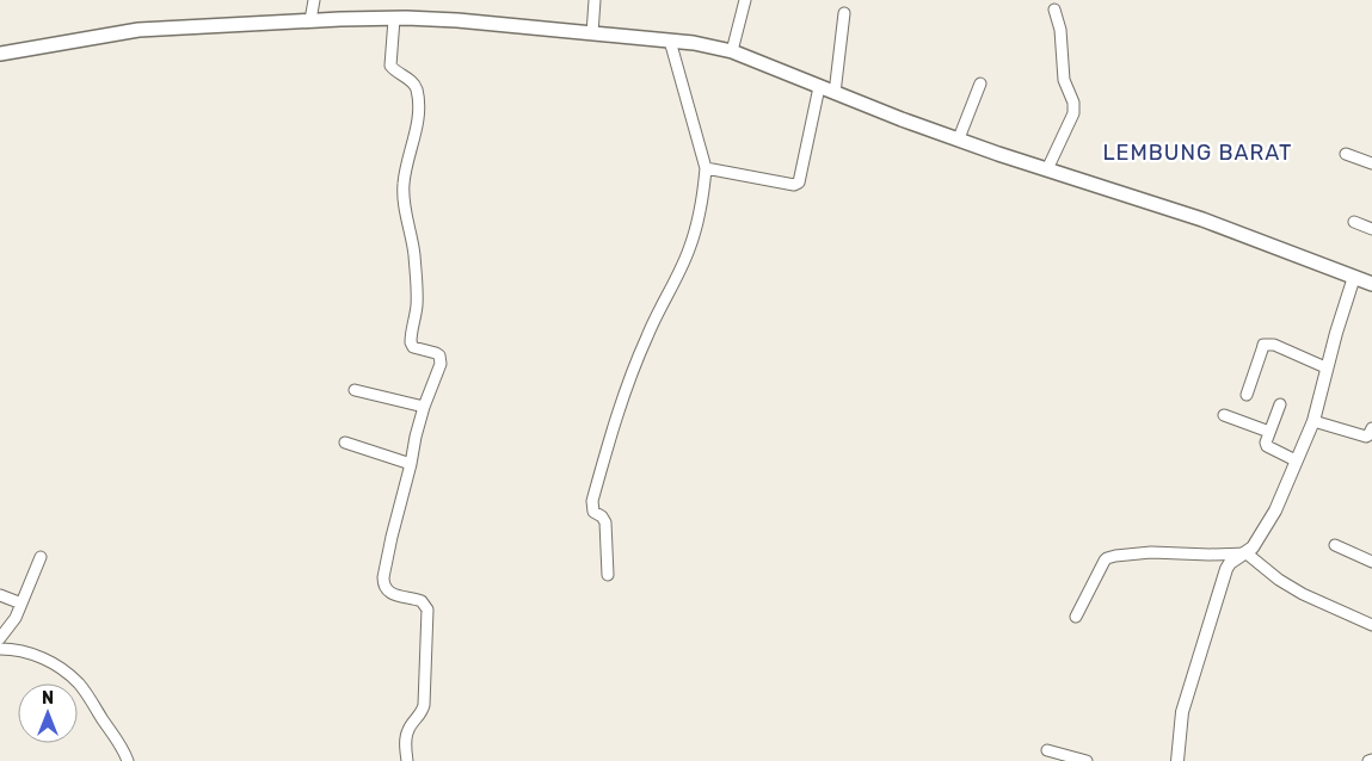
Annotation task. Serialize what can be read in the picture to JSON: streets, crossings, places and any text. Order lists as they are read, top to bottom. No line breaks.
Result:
{"districts":["LEMBUNG BARAT"],"north":"top"}
